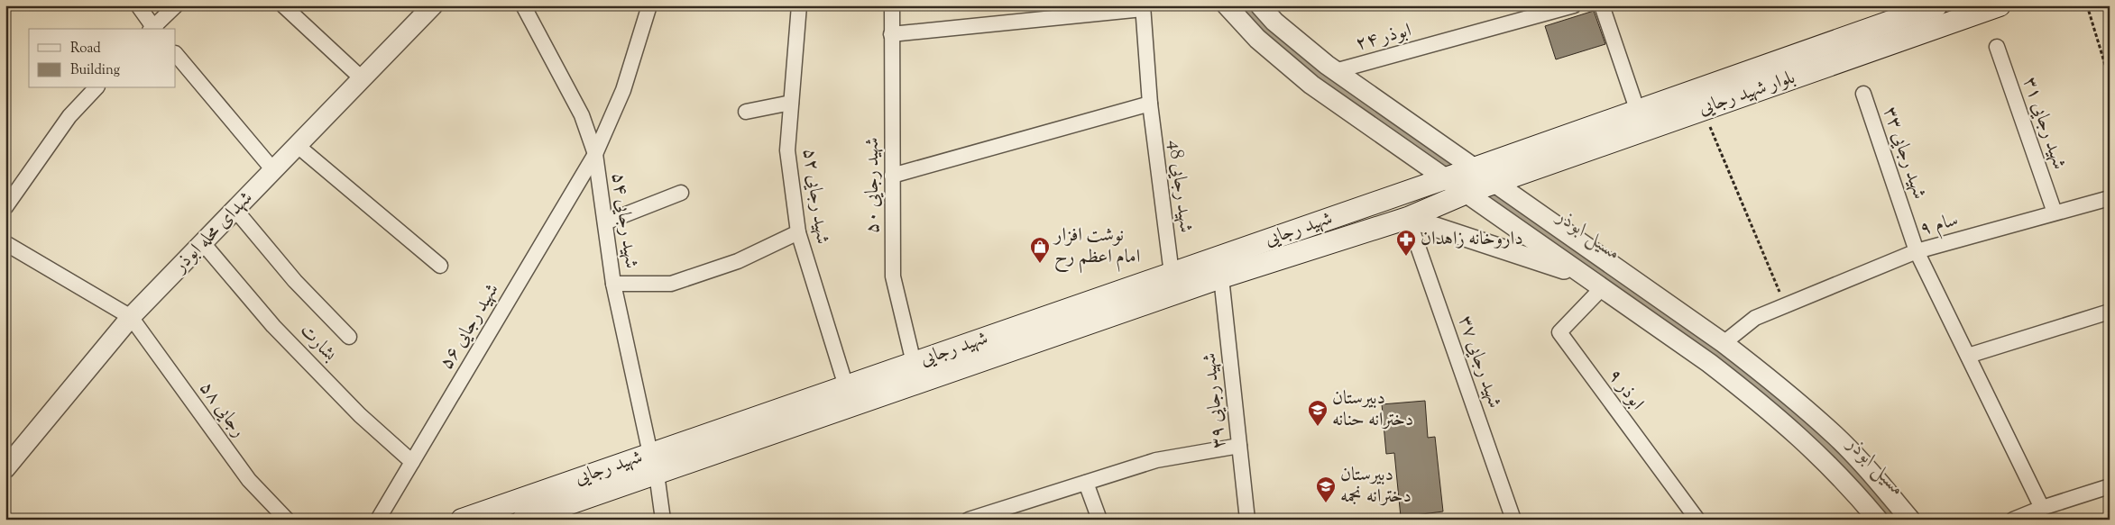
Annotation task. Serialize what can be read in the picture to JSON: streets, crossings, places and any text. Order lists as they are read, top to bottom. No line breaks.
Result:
{"streets":{"main road":["بلوار شهید رجایی","شهید رجایی"],"street":["ابوذر ۲۴","شهید رجایی ۳۱","شهید رجایی ۳۳","شهید رجایی ۵۰","شهید رجایی 48","شهید رجایی ۵۲","شهید رجایی ۵۴","سام ۹","شهدای محله ابوذر","شهید رجایی ۵۶","بشارت","شهید رجایی ۳۷","ابوذر ۹","شهید رجایی ۳۹","رجایی ۵۸"]},"crossings":[["بلوار شهید رجایی","شهید رجایی"],["شهید رجایی ۳۱","سام ۹"],["شهید رجایی ۳۳","سام ۹"],["شهید رجایی ۵۰","شهید رجایی"],["شهید رجایی 48","شهید رجایی"],["شهید رجایی ۵۲","شهید رجایی"],["شهید رجایی ۵۴","شهید رجایی"],["شهید رجایی ۵۴","شهید رجایی ۵۶"],["شهید رجایی","شهید رجایی ۳۷"],["شهید رجایی","شهید رجایی ۳۹"],["شهدای محله ابوذر","بشارت"],["شهدای محله ابوذر","رجایی ۵۸"],["شهید رجایی ۵۶","بشارت"]],"water":["مسیل ابوذر"],"places":{"pharmacy":["داروخانه زاهدان"],"shop":["نوشت افزار امام اعظم رح"],"school or university":["دبیرستان دخترانه حنانه","دبیرستان دخترانه نجمه"]},"legend":["Road","Building"]}
